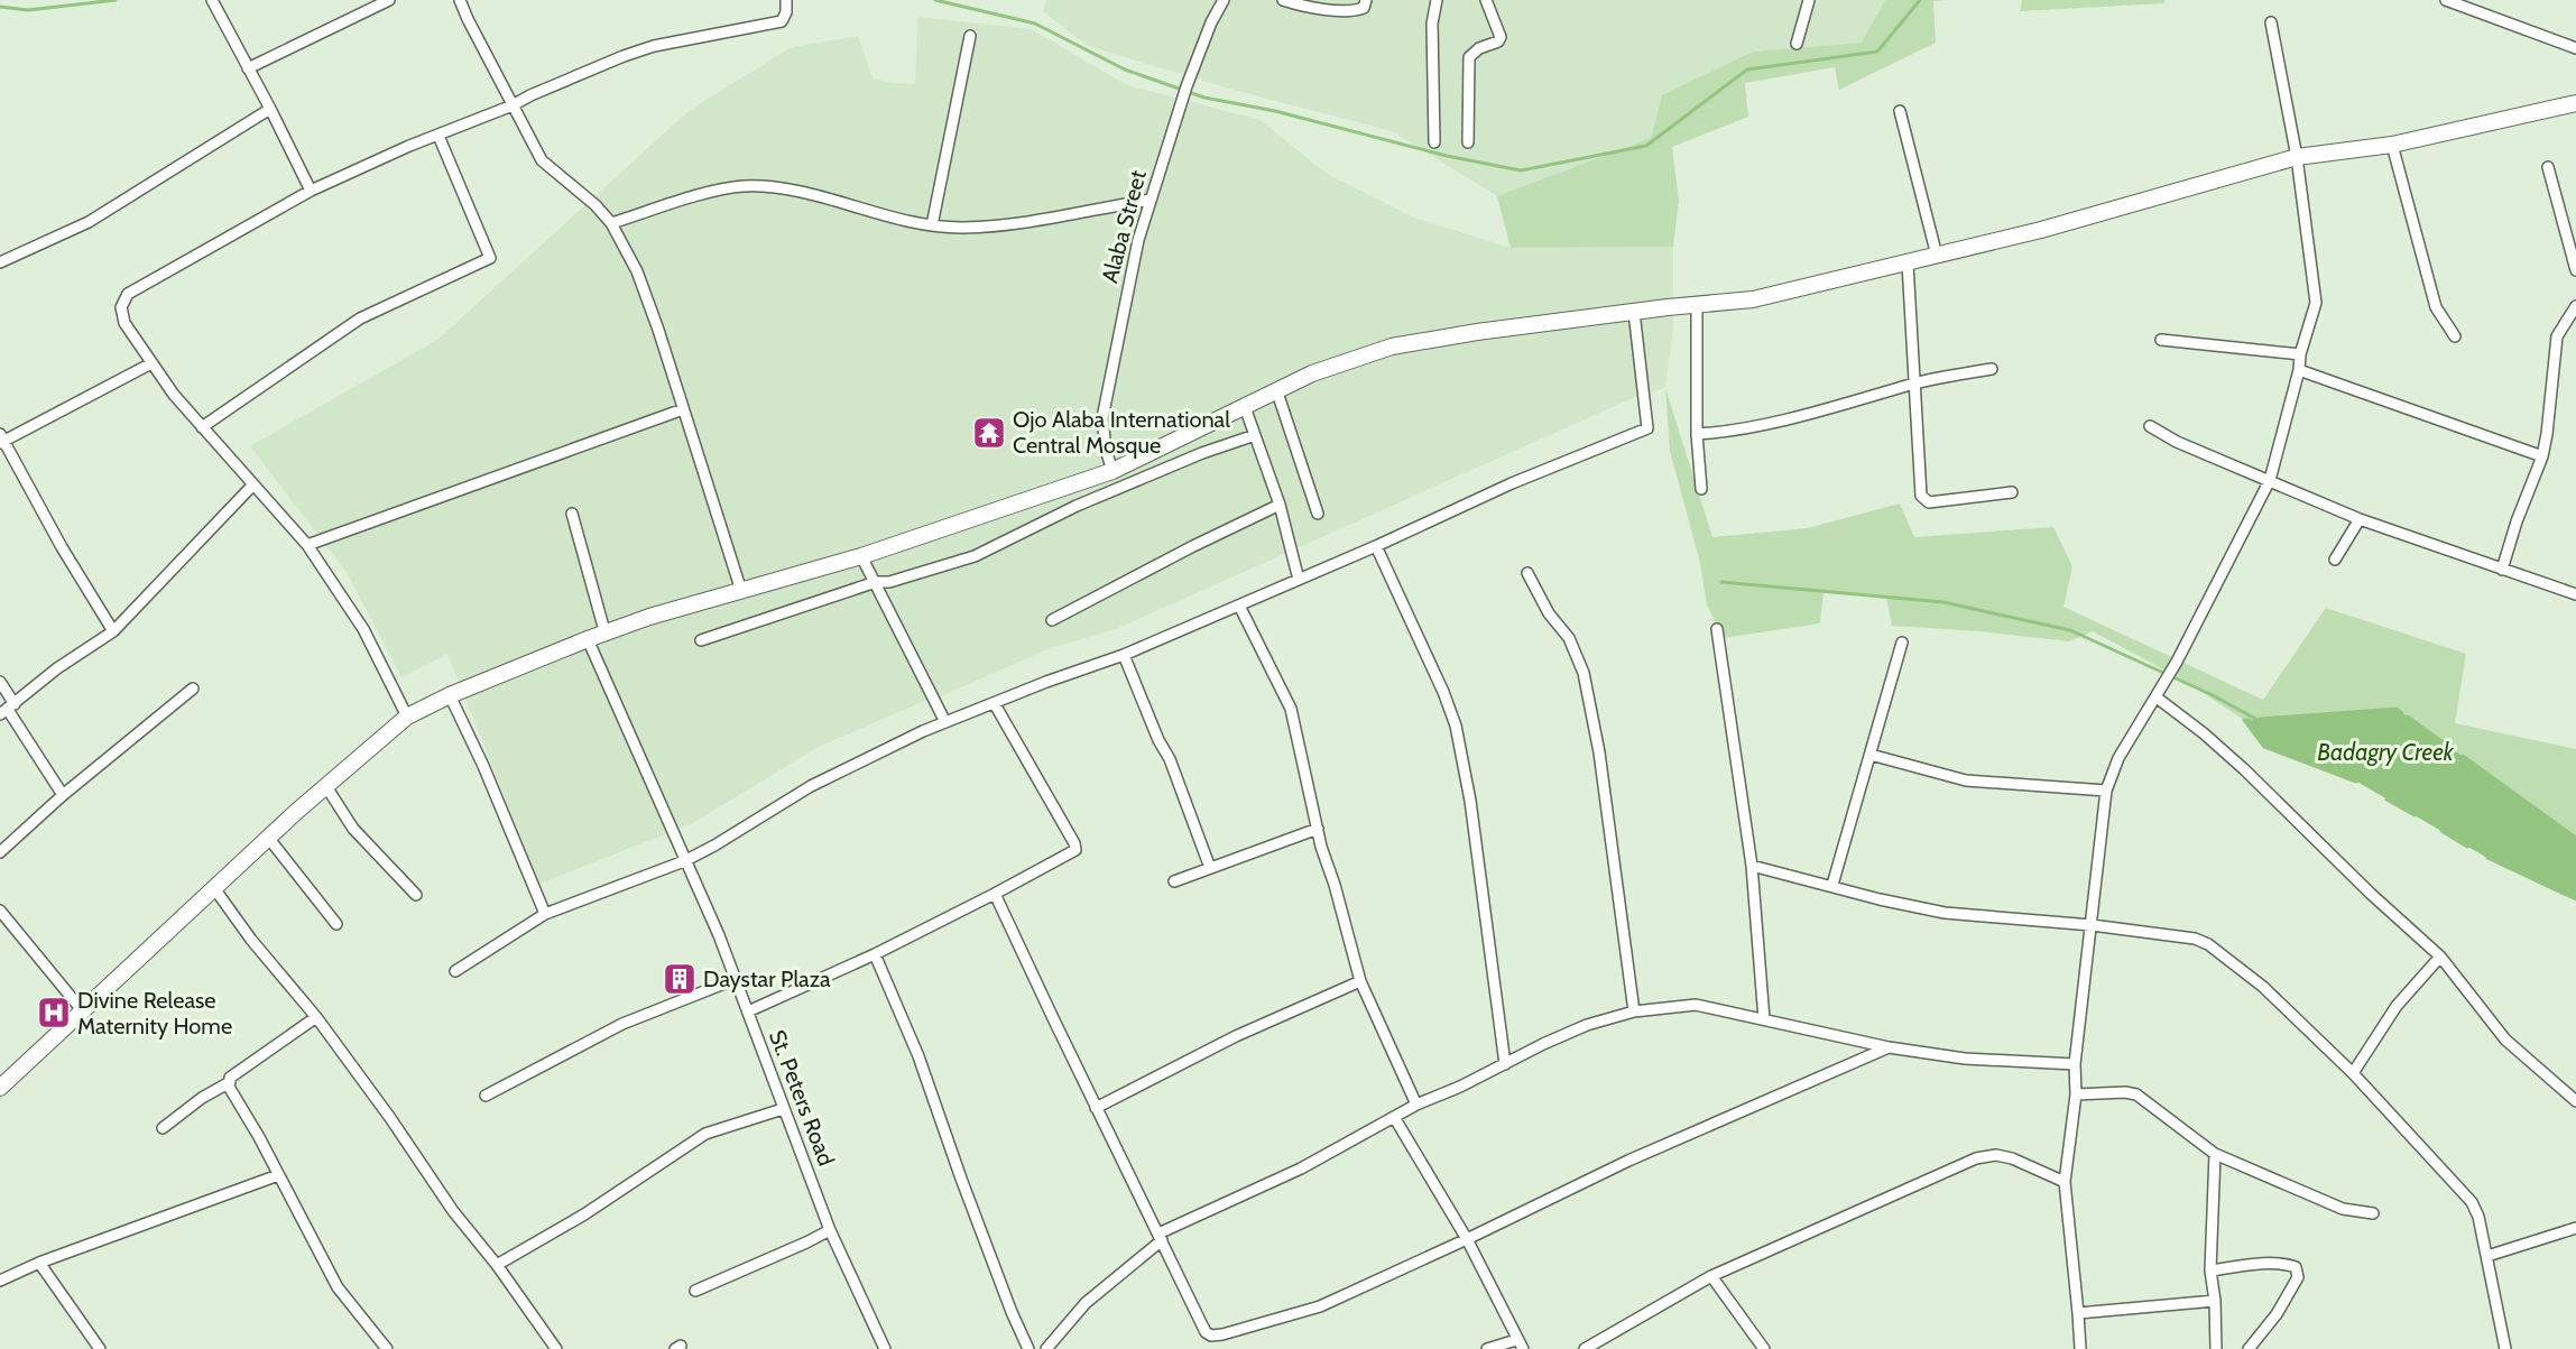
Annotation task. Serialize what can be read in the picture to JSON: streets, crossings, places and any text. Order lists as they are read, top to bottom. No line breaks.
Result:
{"streets":{"street":["Alaba Street","St. Peters Road"]},"water":["Badagry Creek"],"places":{"temple":["Ojo Alaba International Central Mosque"],"building":["Daystar Plaza"],"hospital":["Divine Release Maternity Home"]}}
